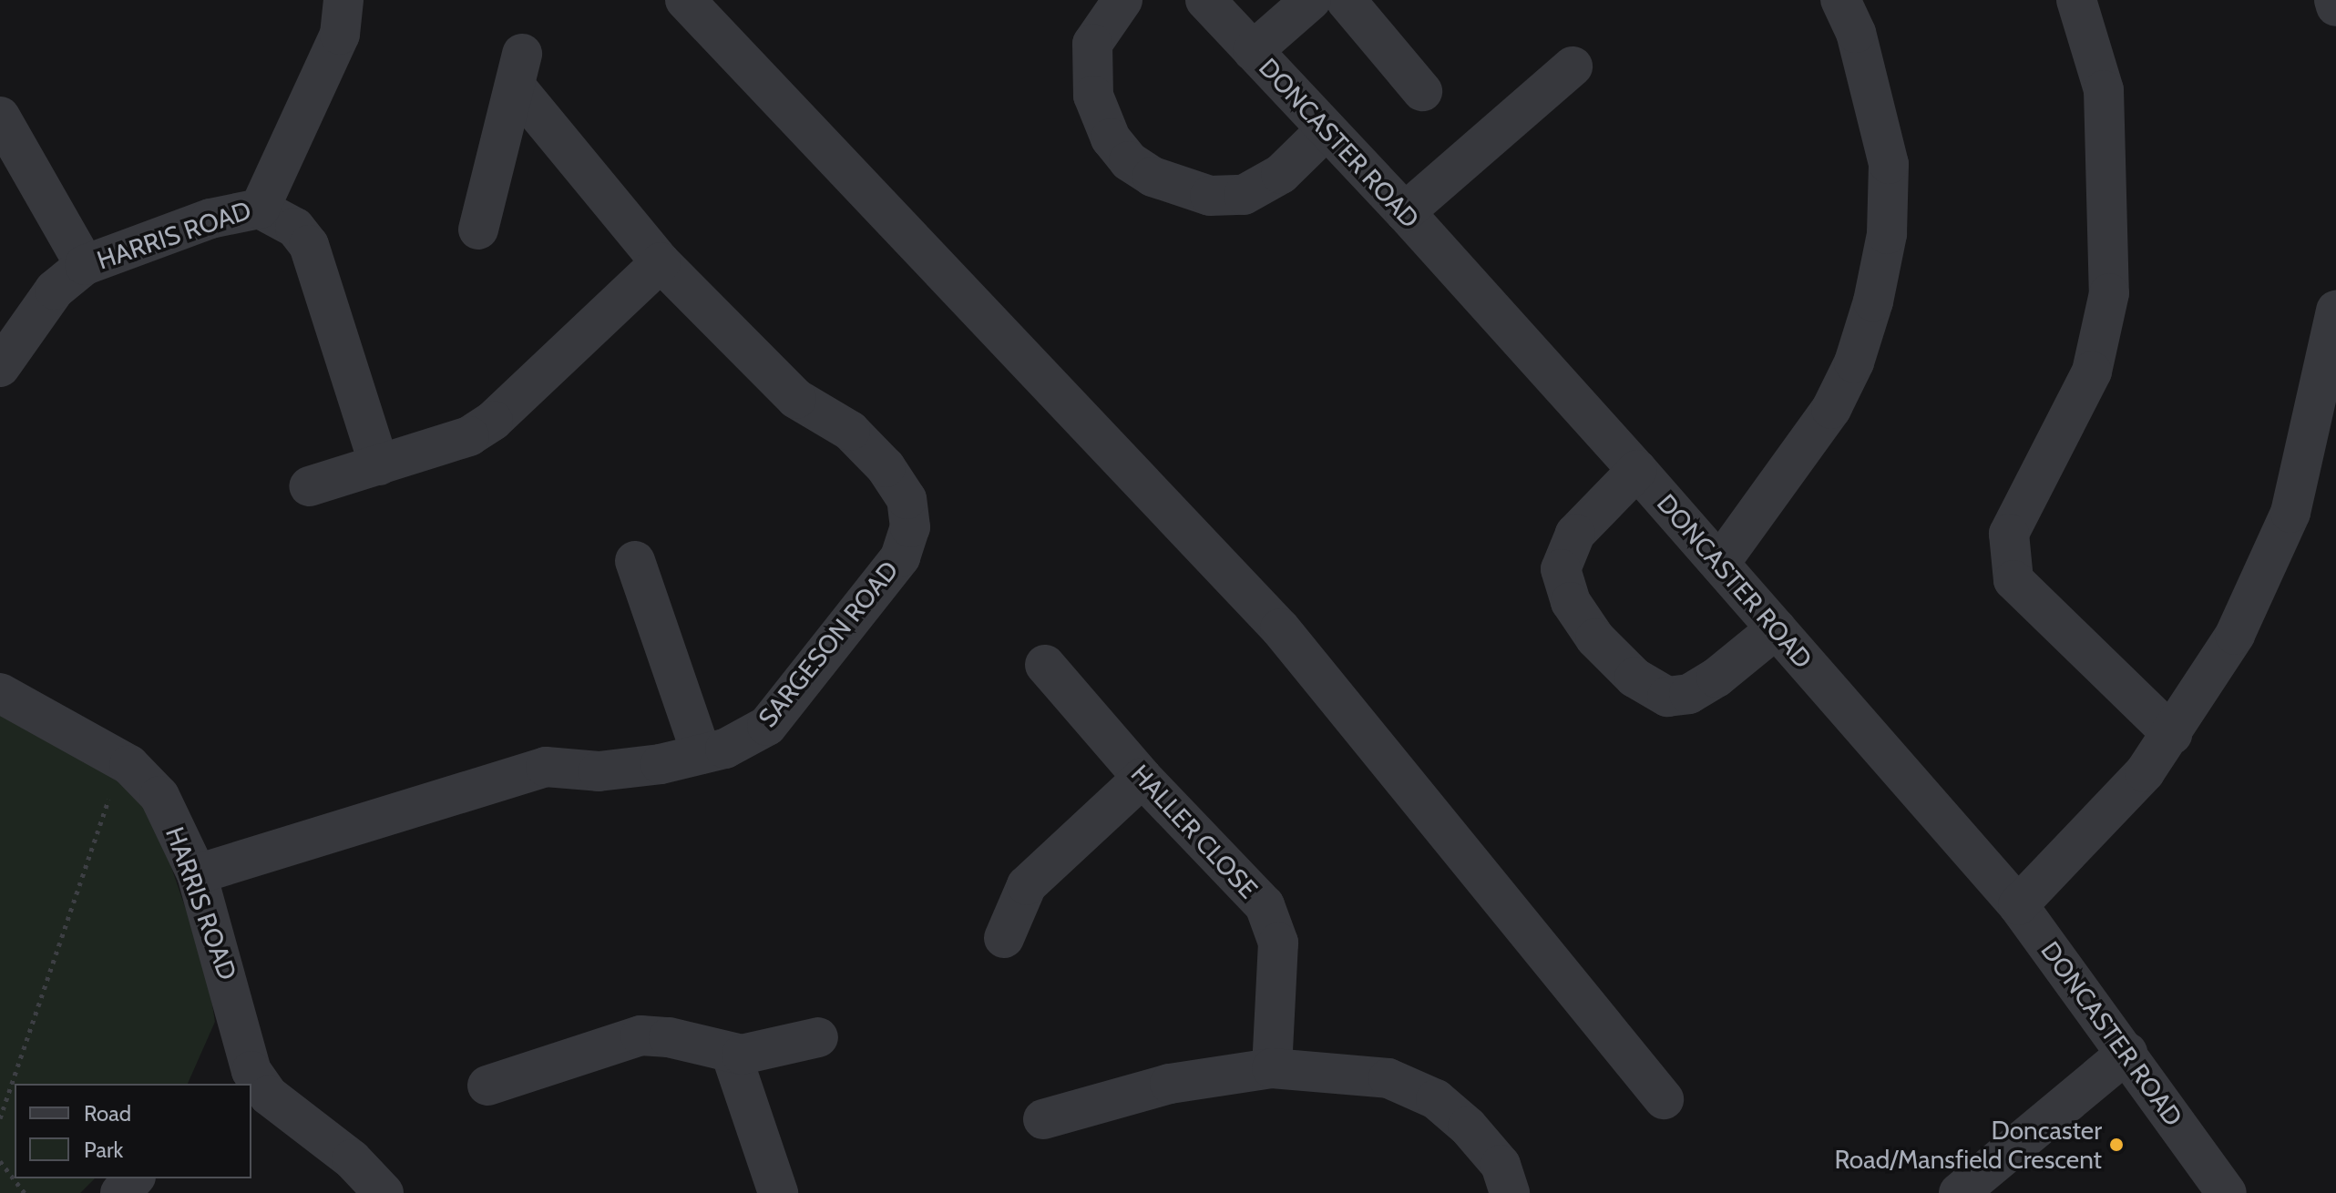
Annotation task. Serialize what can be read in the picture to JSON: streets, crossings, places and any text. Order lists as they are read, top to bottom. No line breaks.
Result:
{"streets":{"street":["DONCASTER ROAD","HARRIS ROAD","SARGESON ROAD","HALLER CLOSE"]},"crossings":[["HARRIS ROAD","SARGESON ROAD"]],"places":["Doncaster Road/Mansfield Crescent"],"legend":["Road","Park"]}
